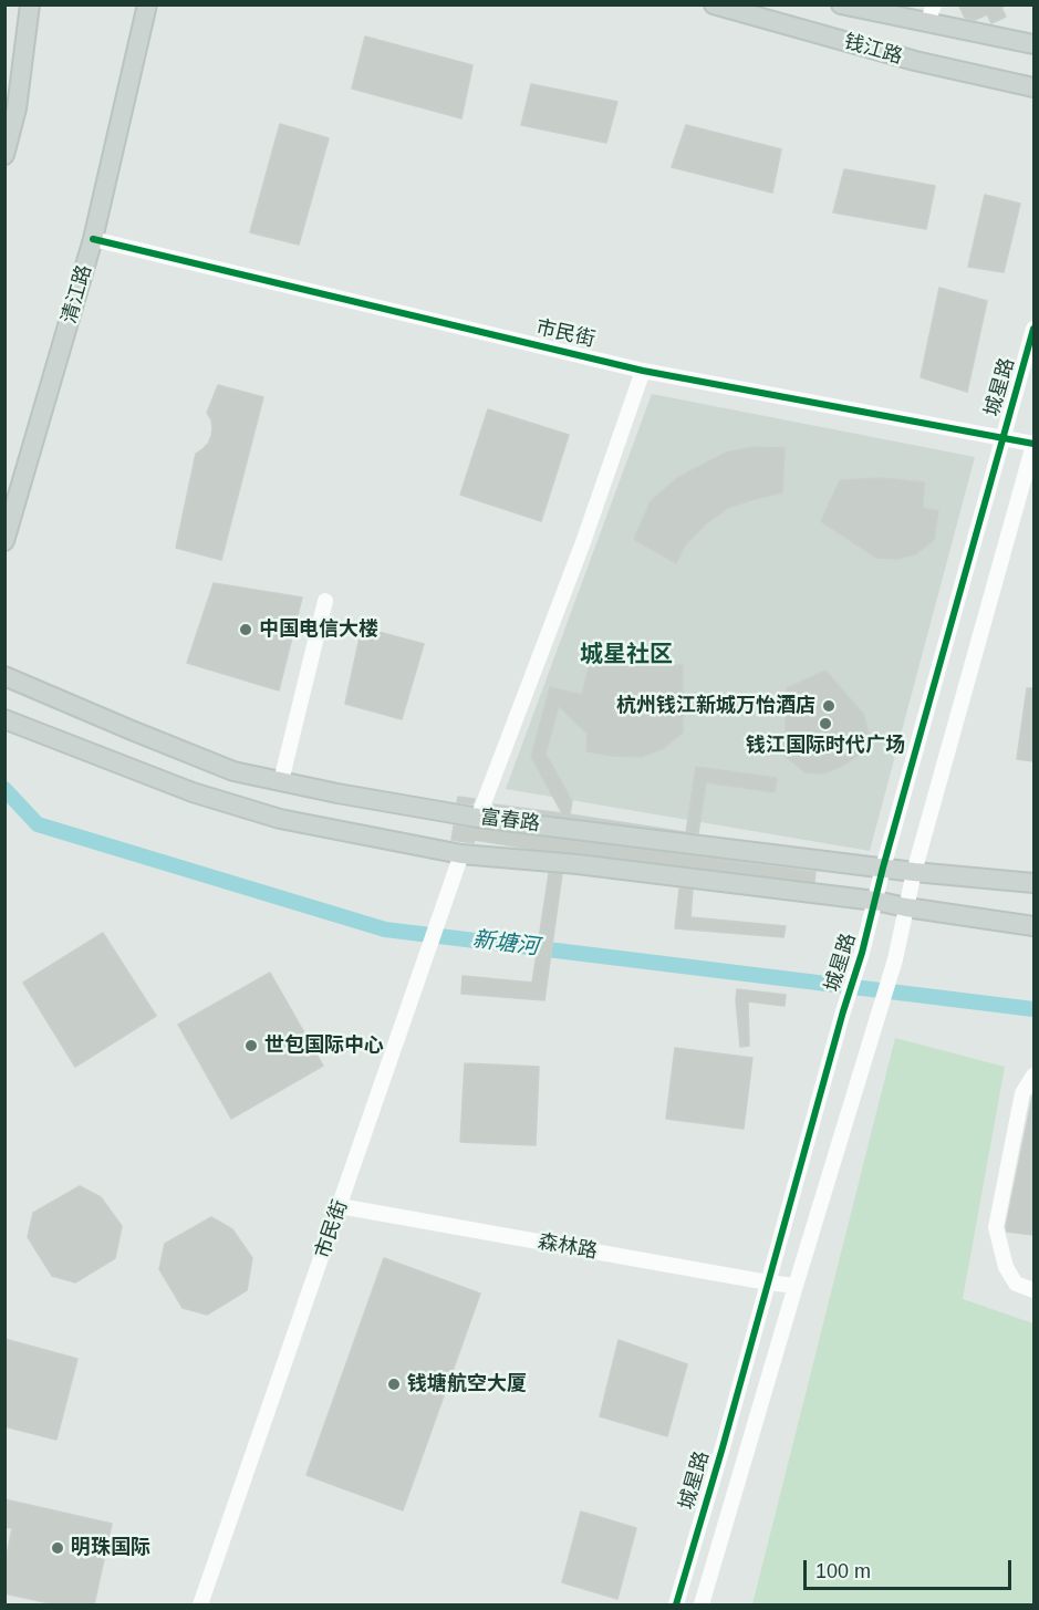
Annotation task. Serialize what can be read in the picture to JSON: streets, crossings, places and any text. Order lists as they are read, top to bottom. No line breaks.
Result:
{"streets":{"main road":["钱江路","清江路","富春路"],"street":["市民街","城星路","森林路"]},"crossings":[["清江路","市民街"],["市民街","城星路"],["市民街","富春路"],["市民街","森林路"],["城星路","富春路"],["城星路","森林路"]],"districts":["城星社区"],"water":["新塘河"],"places":["中国电信大楼","杭州钱江新城万怡酒店","钱江国际时代广场","世包国际中心","钱塘航空大厦","明珠国际"],"scale_bar":"100 m"}
